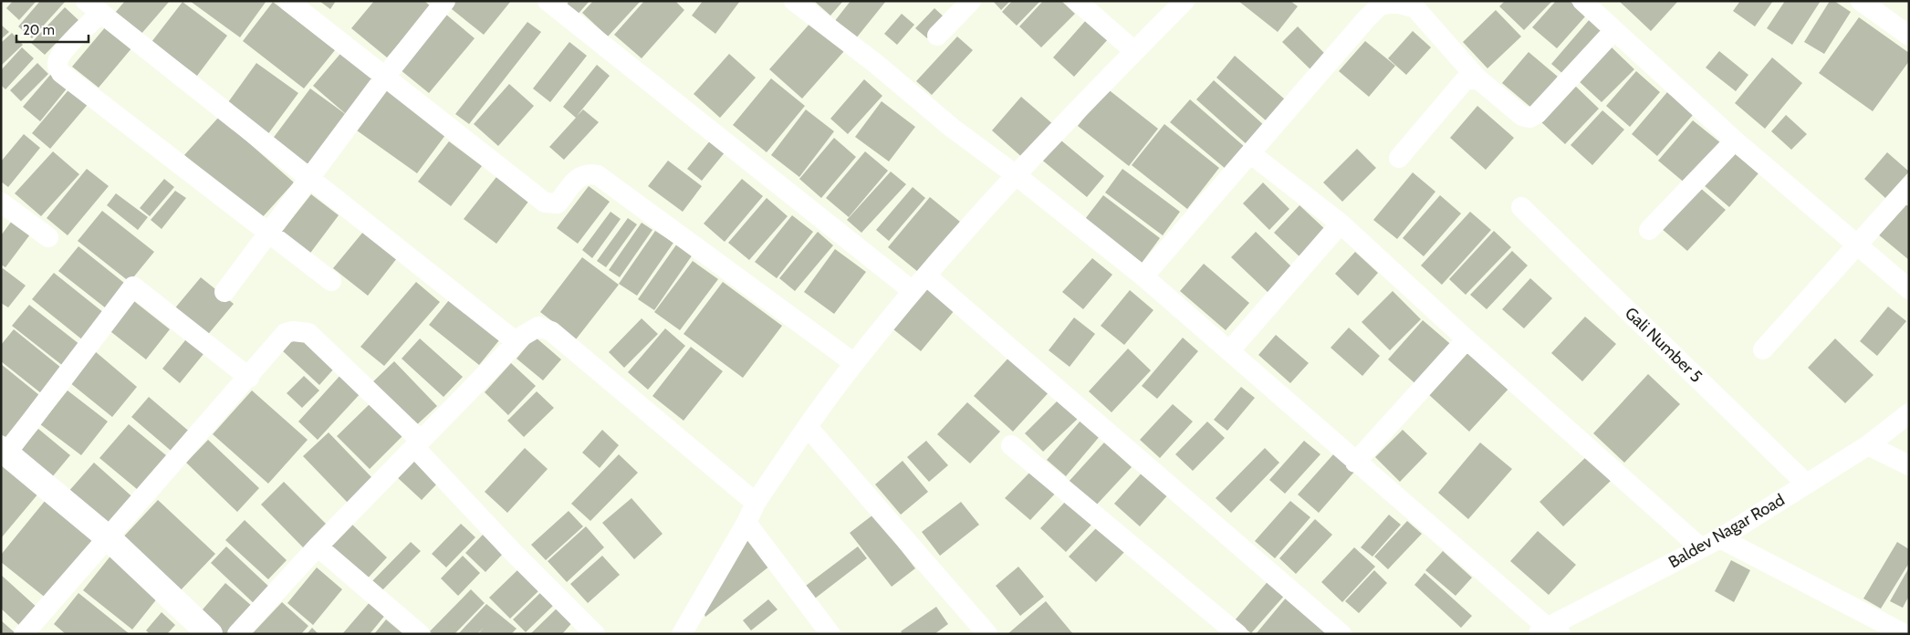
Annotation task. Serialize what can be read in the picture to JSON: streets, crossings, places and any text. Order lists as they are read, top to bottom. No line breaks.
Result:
{"streets":{"street":["Gali Number 5","Baldev Nagar Road"]},"crossings":[["Gali Number 5","Baldev Nagar Road"]],"scale_bar":"20 m"}
